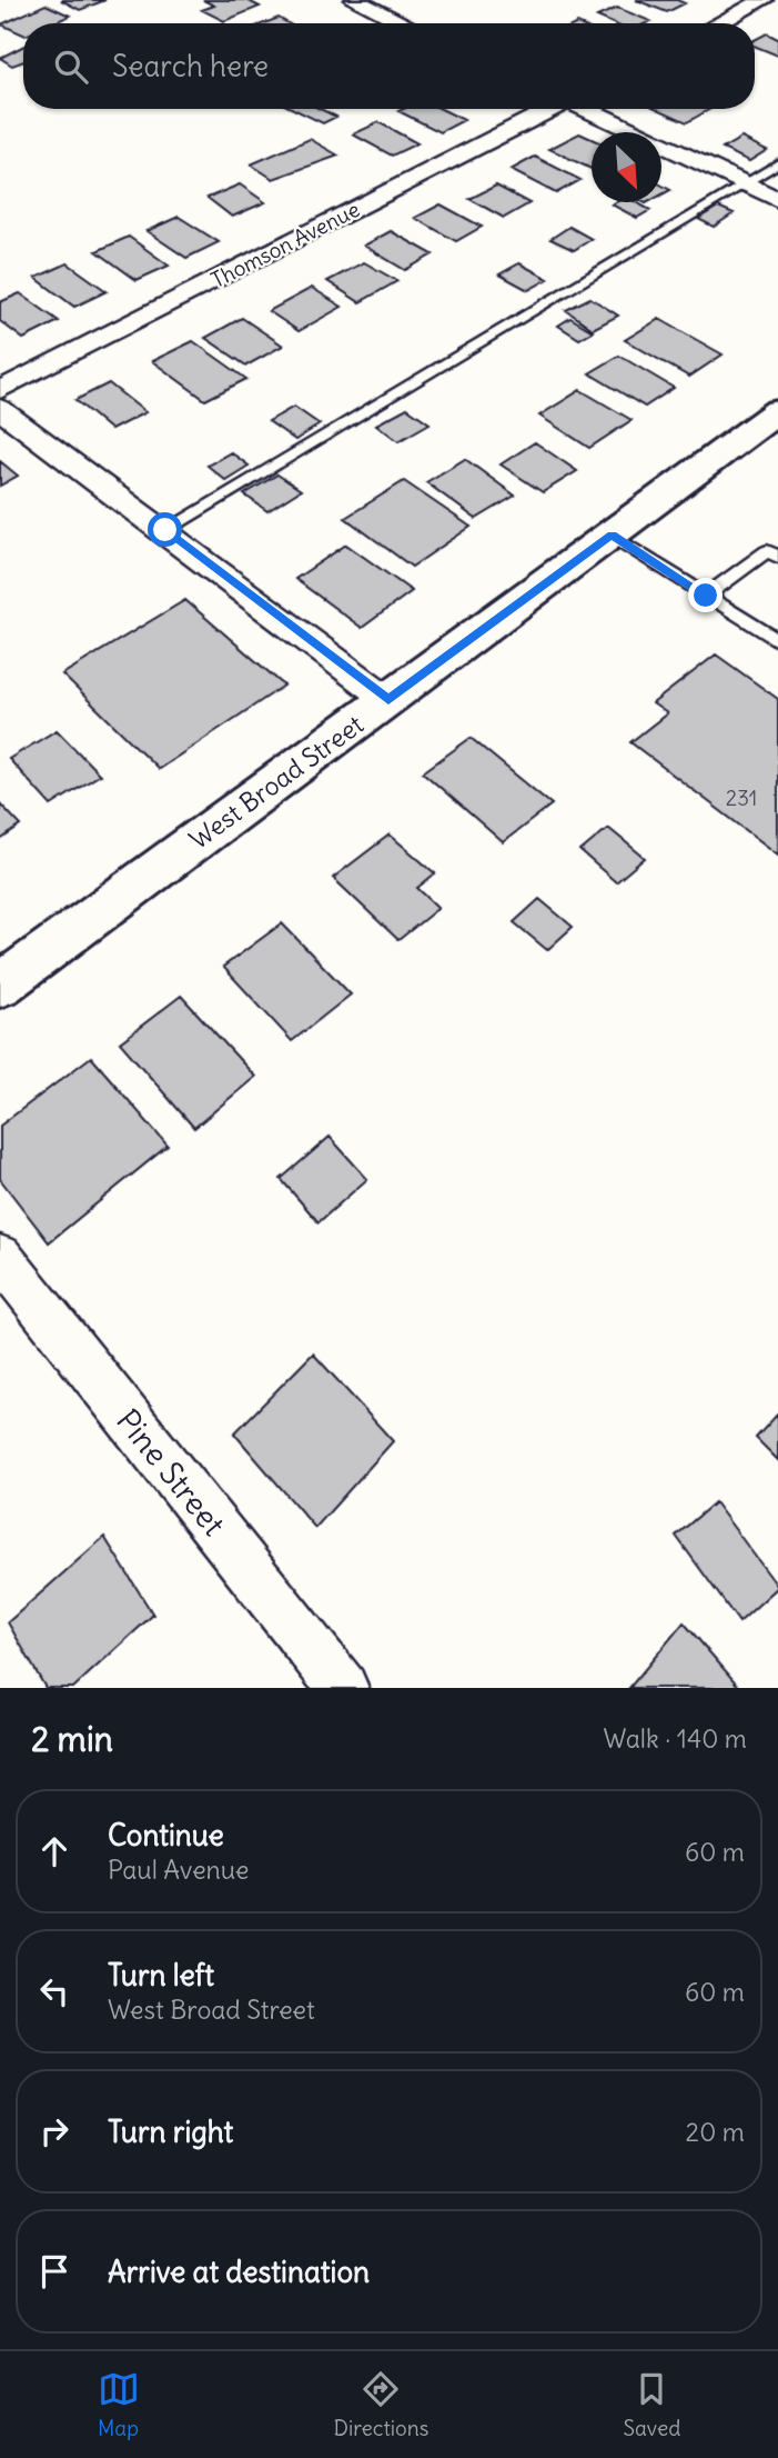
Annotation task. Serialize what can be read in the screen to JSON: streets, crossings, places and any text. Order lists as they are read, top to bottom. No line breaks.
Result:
{"streets":{"main road":["West Broad Street"],"street":["Thomson Avenue","Pine Street"]},"house_numbers":["231"],"north":"bottom right","page":{"search":"Search here","heading":["2 min","Walk · 140 m"],"list":[["Continue","Paul Avenue","60 m"],["Turn left","West Broad Street","60 m"],["Turn right","20 m"],"Arrive at destination"],"nav":["Map","Directions","Saved"]}}
